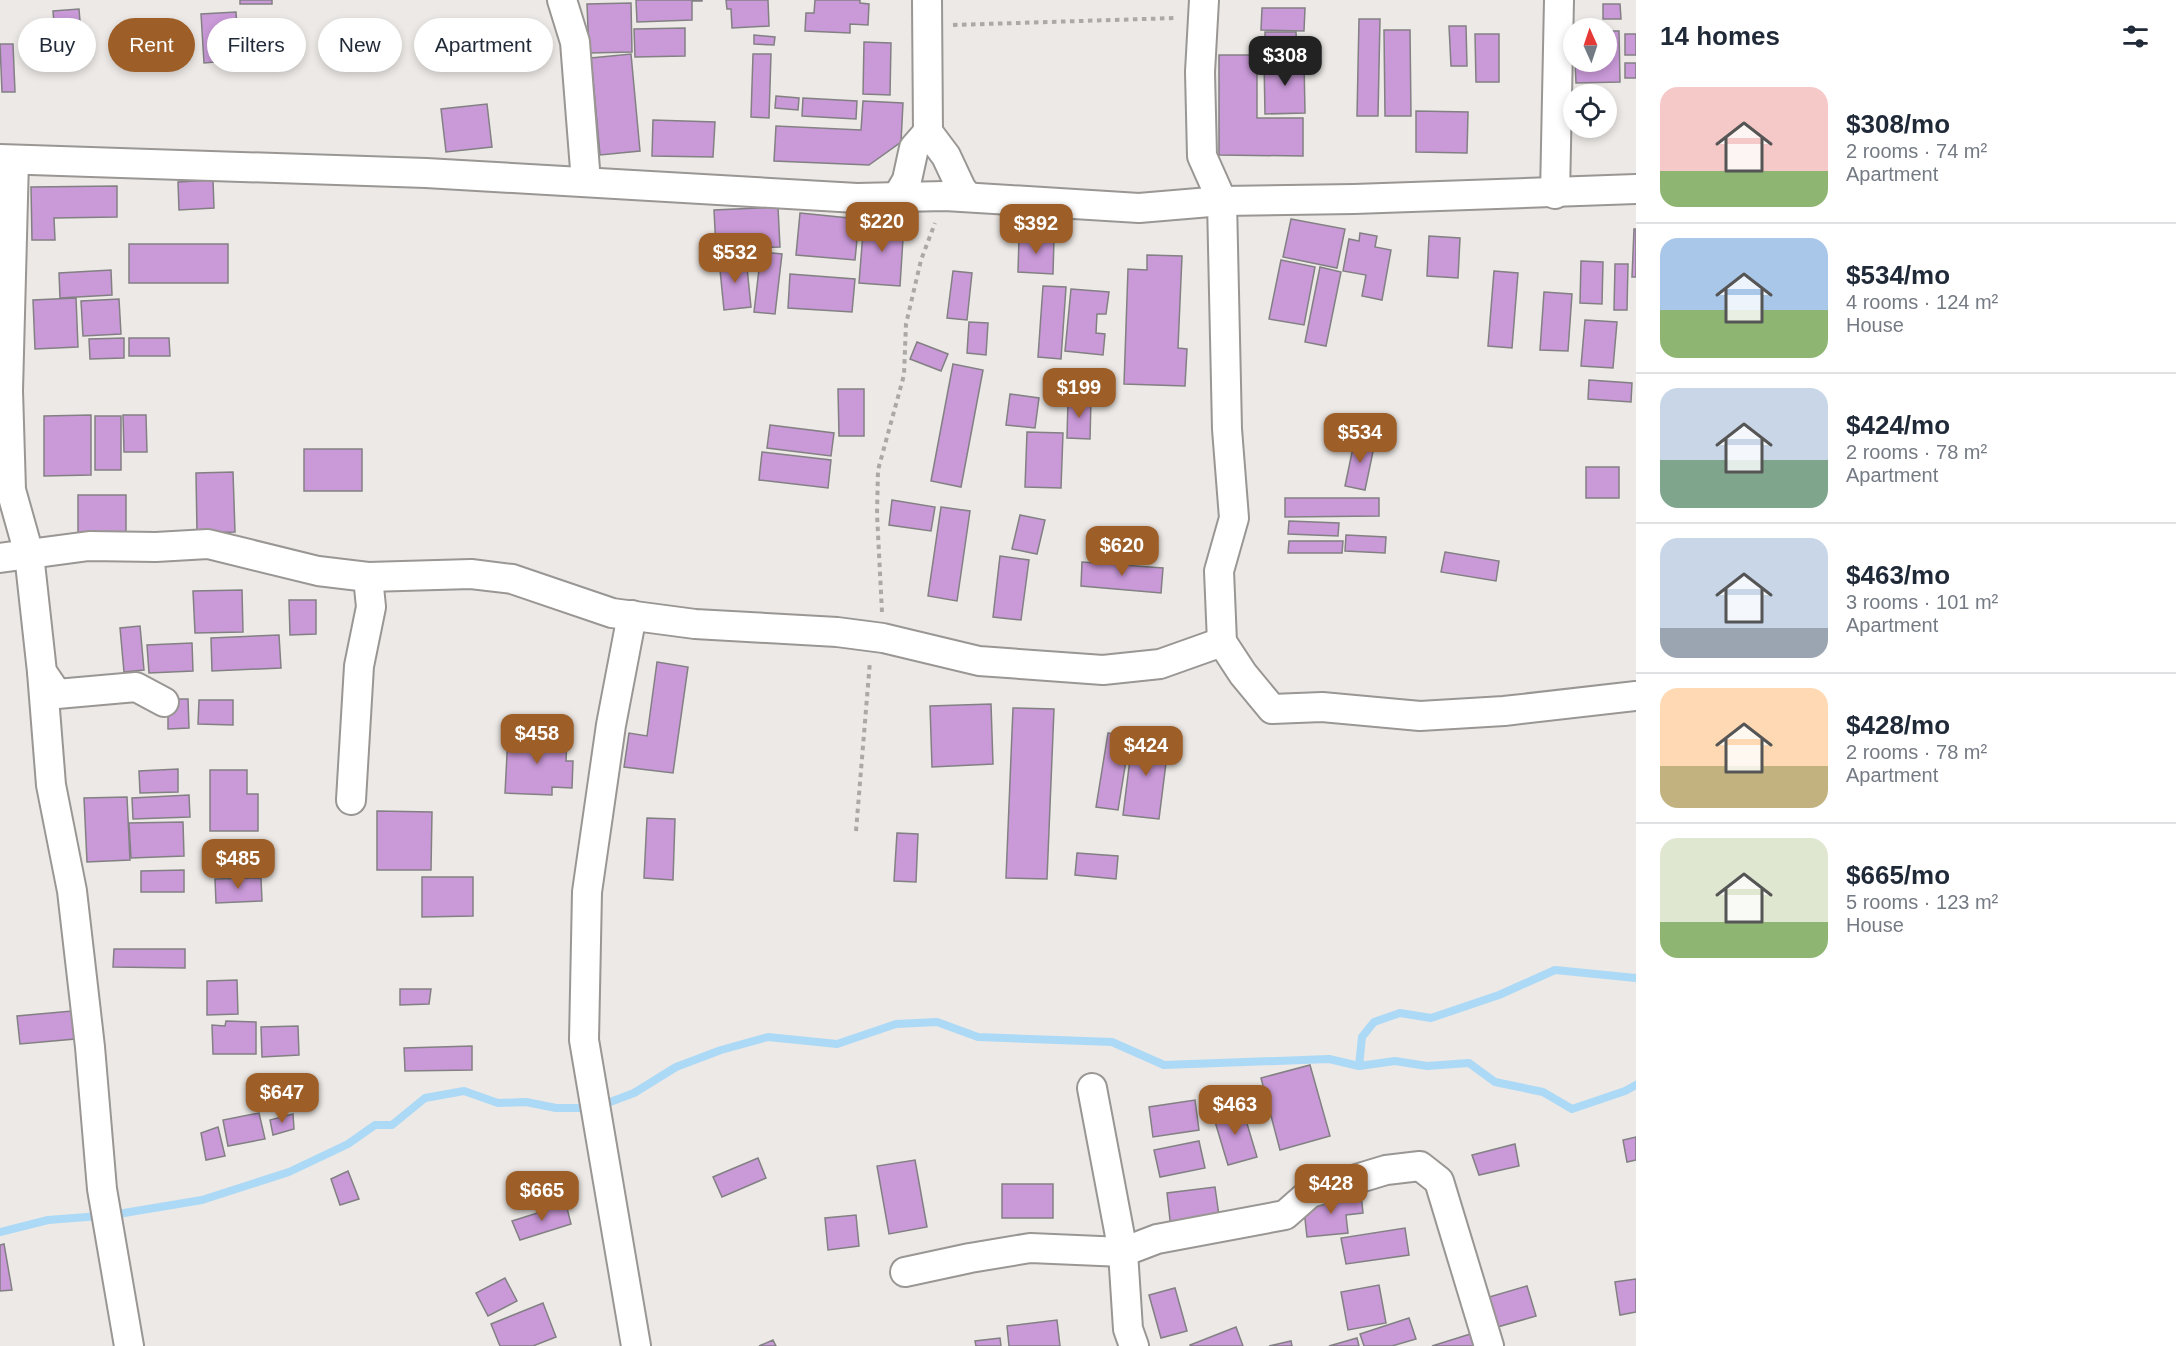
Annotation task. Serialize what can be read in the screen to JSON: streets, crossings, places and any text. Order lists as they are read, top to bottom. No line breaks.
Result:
{"north":"top","page":{"heading":"14 homes","chip":["Buy","Rent","Filters","New","Apartment"],"price":["$308","$220","$392","$532","$199","$534","$620","$458","$424","$485","$647","$463","$428","$665"],"list":[{"name":"$308/mo","note":"2 rooms · 74 m² · Apartment"},{"name":"$534/mo","note":"4 rooms · 124 m² · House"},{"name":"$424/mo","note":"2 rooms · 78 m² · Apartment"},{"name":"$463/mo","note":"3 rooms · 101 m² · Apartment"},{"name":"$428/mo","note":"2 rooms · 78 m² · Apartment"},{"name":"$665/mo","note":"5 rooms · 123 m² · House"}]}}
